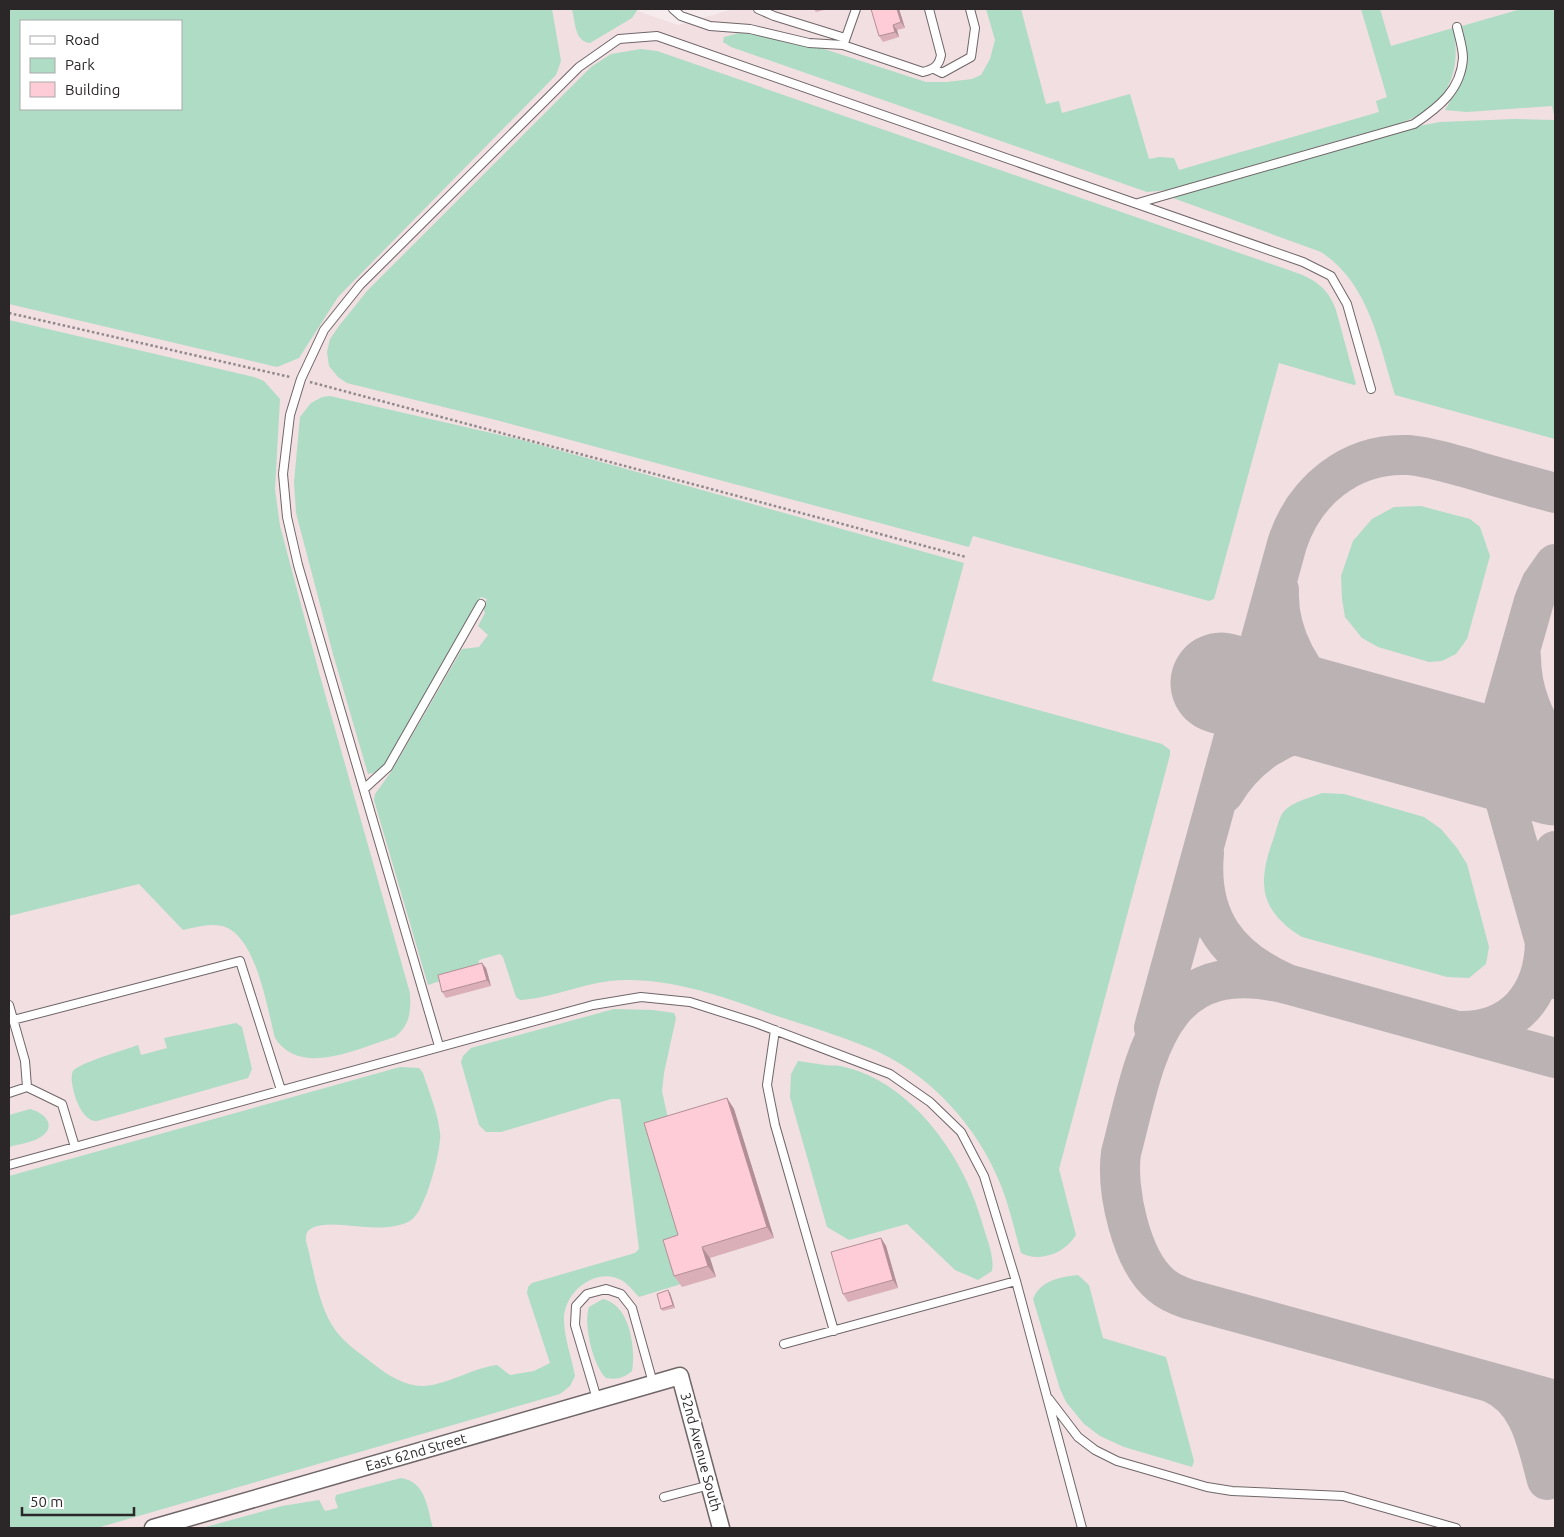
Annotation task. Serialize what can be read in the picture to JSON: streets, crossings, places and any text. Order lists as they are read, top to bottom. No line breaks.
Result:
{"streets":{"street":["East 62nd Street","32nd Avenue South"]},"crossings":[["East 62nd Street","32nd Avenue South"]],"legend":["Road","Park","Building"],"scale_bar":"50 m"}
